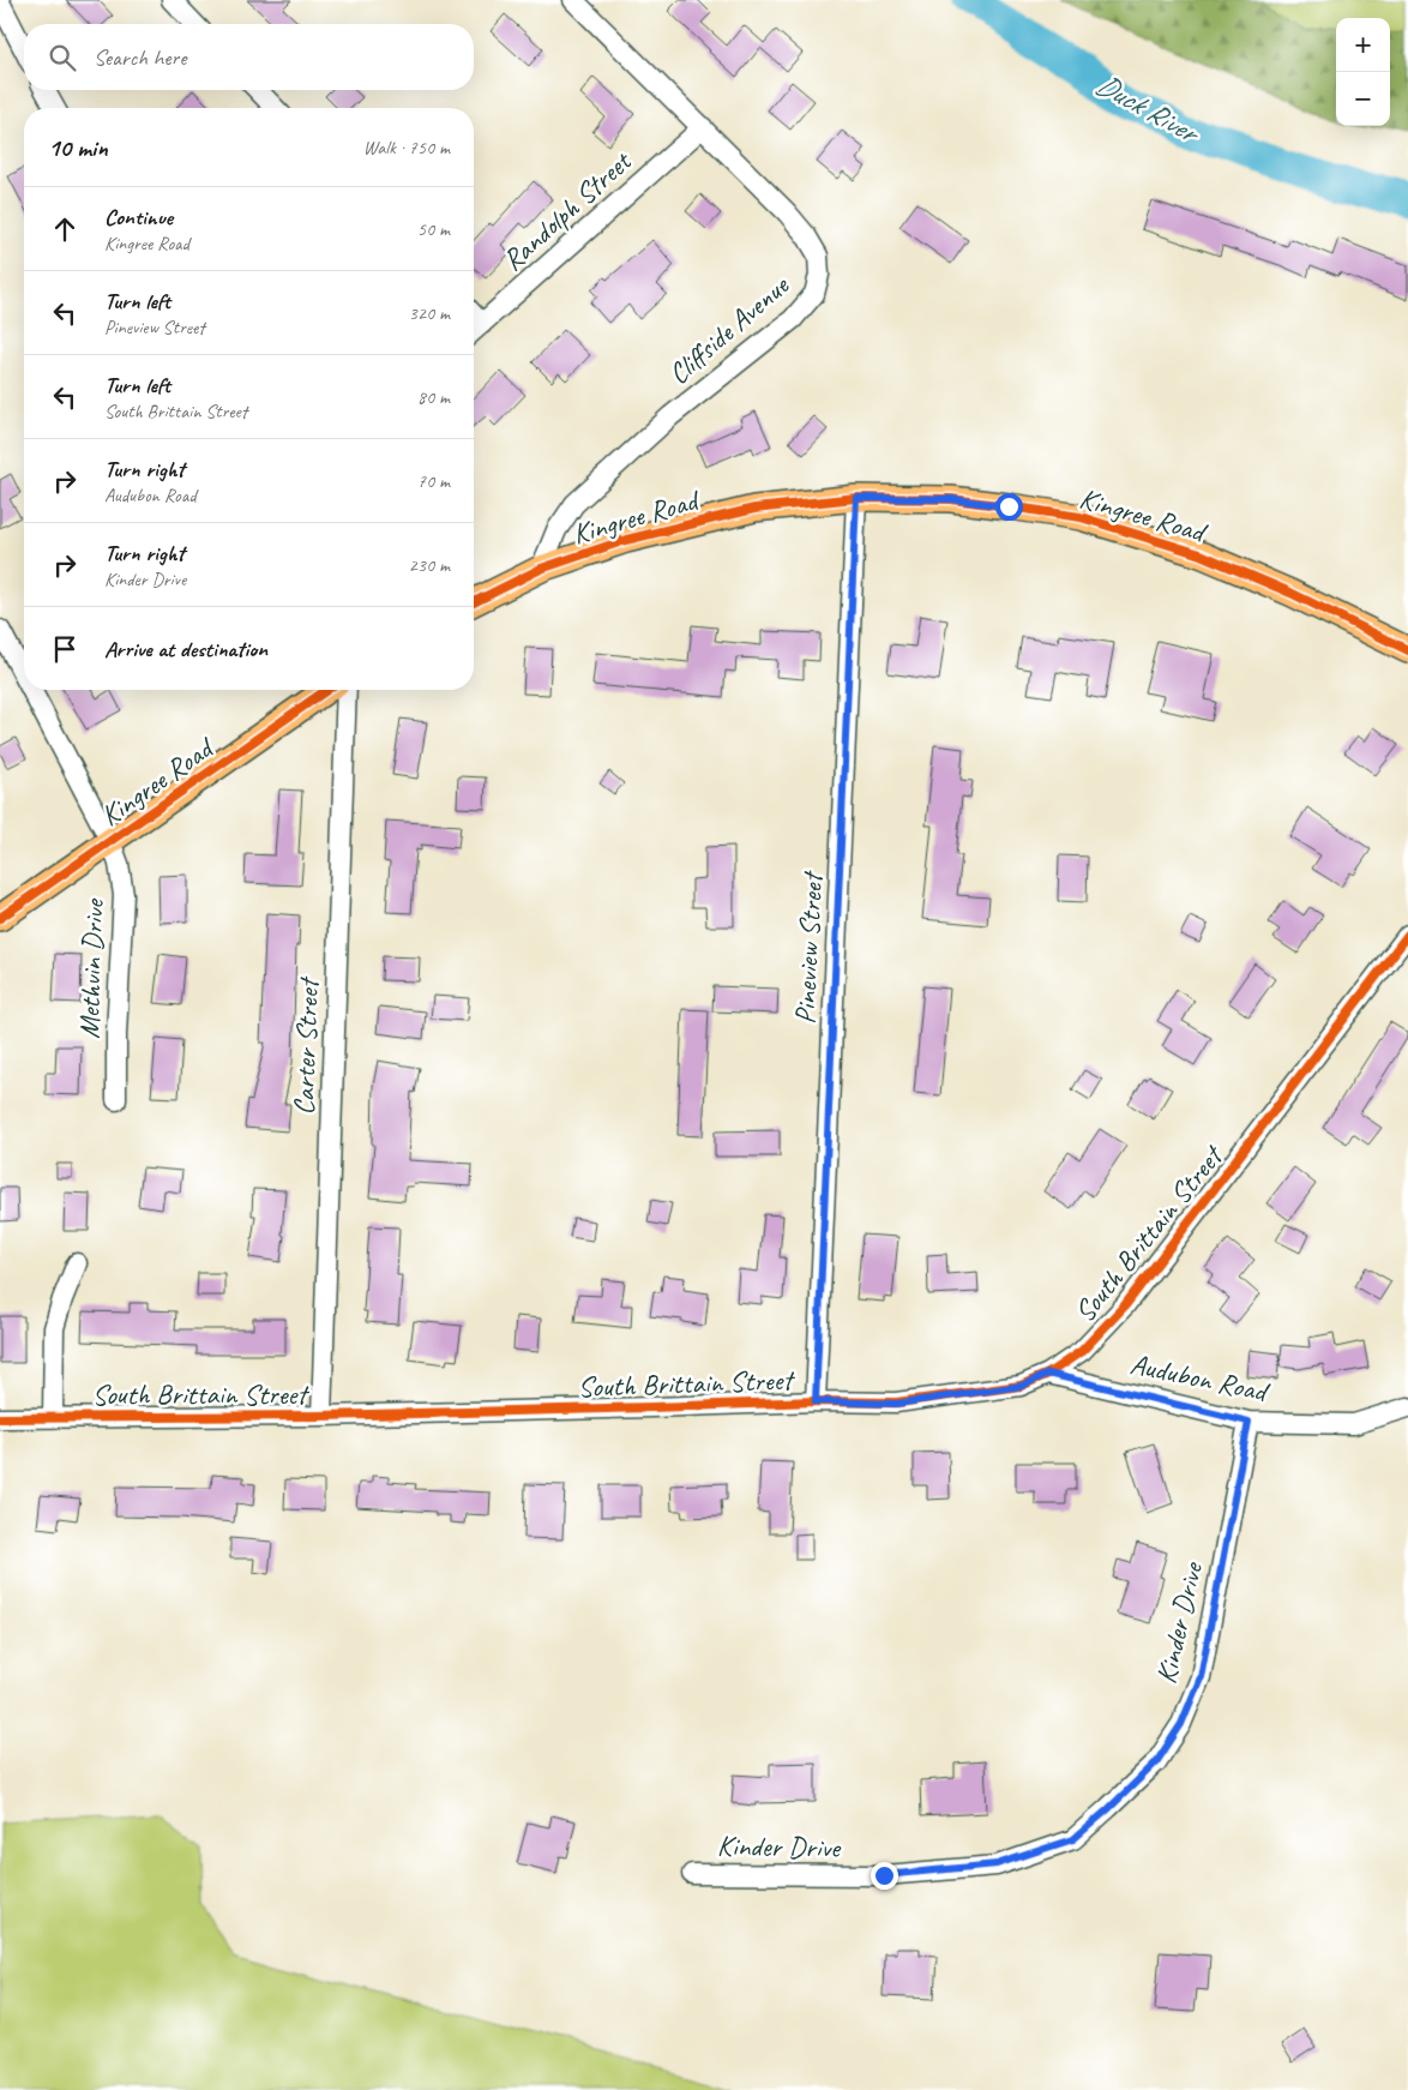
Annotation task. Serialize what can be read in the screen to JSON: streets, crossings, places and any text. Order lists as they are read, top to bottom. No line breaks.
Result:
{"streets":{"main road":["Kingree Road"],"street":["Randolph Street","Cliffside Avenue","Pineview Street","Methvin Drive","Carter Street","South Brittain Street","Audubon Road","Kinder Drive"]},"crossings":[["Randolph Street","Cliffside Avenue"],["Cliffside Avenue","Kingree Road"],["Kingree Road","Pineview Street"],["Kingree Road","Methvin Drive"],["Pineview Street","South Brittain Street"],["Carter Street","South Brittain Street"],["South Brittain Street","Audubon Road"],["Audubon Road","Kinder Drive"]],"water":["Duck River"],"page":{"map_buttons":["+","−"],"search":"Search here","heading":["10 min","Walk · 750 m"],"list":[["Continue","Kingree Road","50 m"],["Turn left","Pineview Street","320 m"],["Turn left","South Brittain Street","80 m"],["Turn right","Audubon Road","70 m"],["Turn right","Kinder Drive","230 m"],"Arrive at destination"]}}
